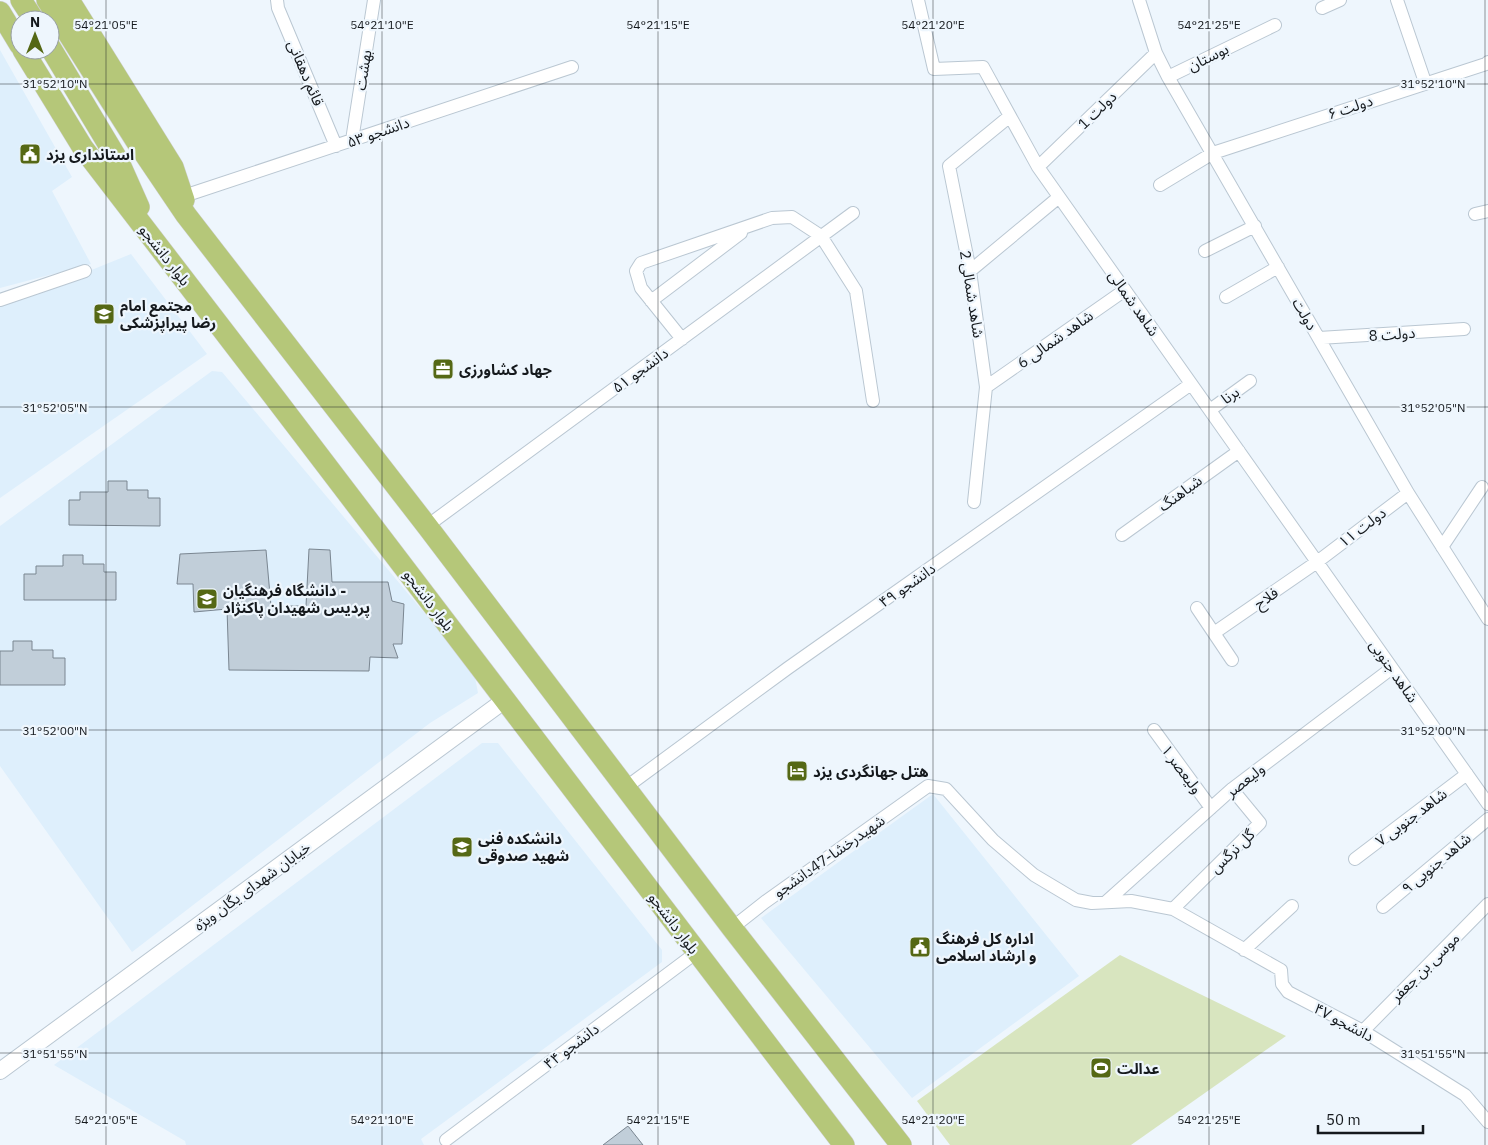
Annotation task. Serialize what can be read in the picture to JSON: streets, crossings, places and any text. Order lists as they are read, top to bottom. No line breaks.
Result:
{"streets":{"main road":["بلوار دانشجو"],"street":["بوستان","بهشت","قائم دهقانی","دولت ۶","دولت 1","دانشجو ۵۳","شاهد شمالی 2","شاهد شمالی","دولت","دولت 8","شاهد شمالی 6","دانشجو ۵۱","برنا","شباهنگ","دولت ۱۱","دانشجو ۴۹","فلاح","شاهد جنوبی","ولیعصر ۱","ولیعصر","شاهد جنوبی ۷","گل نرگس","شهیدرخشا-47دانشجو","شاهد جنوبی ۹","خیابان شهدای یگان ویژه","موسی بن جعفر","دانشجو ۴۷","دانشجو ۴۴"]},"crossings":[["بوستان","دولت"],["بهشت","دانشجو ۵۳"],["قائم دهقانی","دانشجو ۵۳"],["دولت ۶","دولت"],["دولت 1","شاهد شمالی"],["دولت 1","دولت"],["بلوار دانشجو","خیابان شهدای یگان ویژه"],["بلوار دانشجو","دانشجو ۴۴"],["شاهد شمالی 2","شاهد شمالی"],["شاهد شمالی 2","شاهد شمالی 6"],["شاهد شمالی","شاهد شمالی 6"],["شاهد شمالی","برنا"],["شاهد شمالی","شباهنگ"],["شاهد شمالی","دولت ۱۱"],["شاهد شمالی","دانشجو ۴۹"],["شاهد شمالی","فلاح"],["شاهد شمالی","شاهد جنوبی"],["دولت","دولت 8"],["دولت","دولت ۱۱"],["دولت ۱۱","فلاح"],["دولت ۱۱","شاهد جنوبی"],["فلاح","شاهد جنوبی"],["شاهد جنوبی","ولیعصر"],["شاهد جنوبی","شاهد جنوبی ۷"],["ولیعصر ۱","ولیعصر"],["ولیعصر","گل نرگس"],["ولیعصر","شهیدرخشا-47دانشجو"],["موسی بن جعفر","دانشجو ۴۷"]],"places":{"public building":["استانداری یزد","اداره کل فرهنگ و ارشاد اسلامی"],"school or university":["مجتمع امام رضا پیراپزشکی","دانشگاه فرهنگیان - پردیس شهیدان پاکنژاد","دانشکده فنی شهید صدوقی"],"office":["جهاد کشاورزی"],"hotel":["هتل جهانگردی یزد"],"sports":["عدالت"]},"scale_bar":"50 m","north":"top","coordinates":["54°21'05\"E","54°21'10\"E","54°21'15\"E","54°21'20\"E","54°21'25\"E","31°52'10\"N","31°52'05\"N","31°52'00\"N","31°51'55\"N"]}
